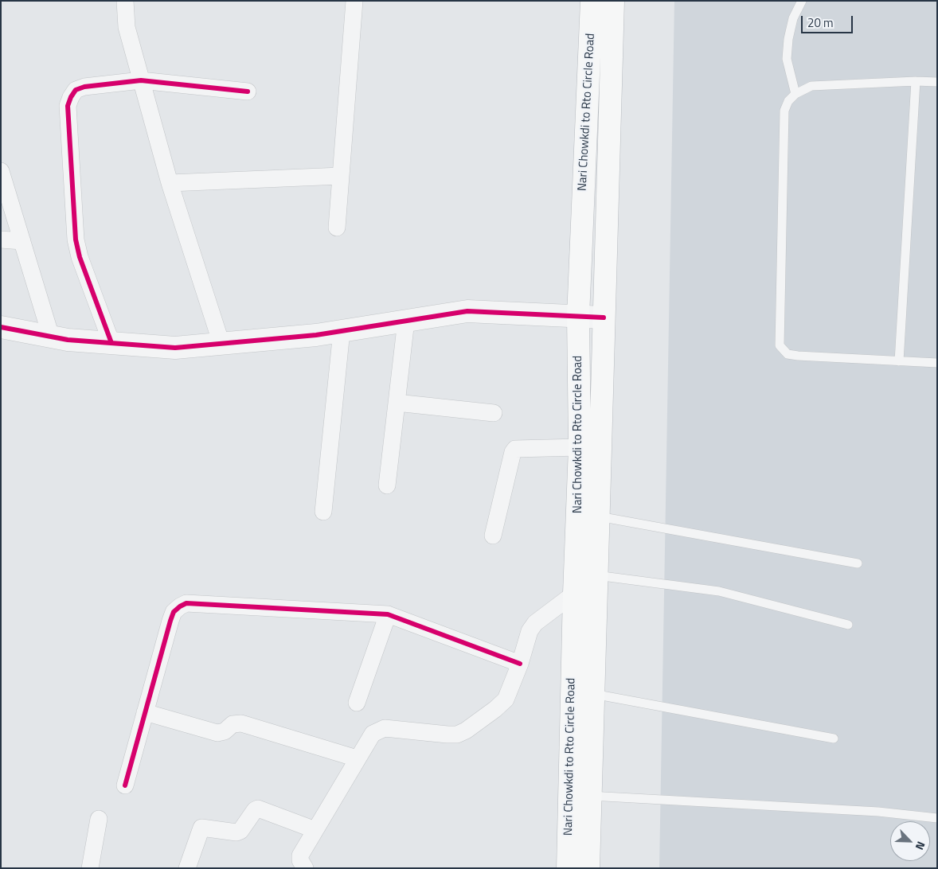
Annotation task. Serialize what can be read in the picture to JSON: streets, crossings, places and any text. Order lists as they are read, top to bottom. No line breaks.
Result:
{"streets":{"highway":["Nari Chowkdi to Rto Circle Road"]},"scale_bar":"20 m","north":"bottom right"}
